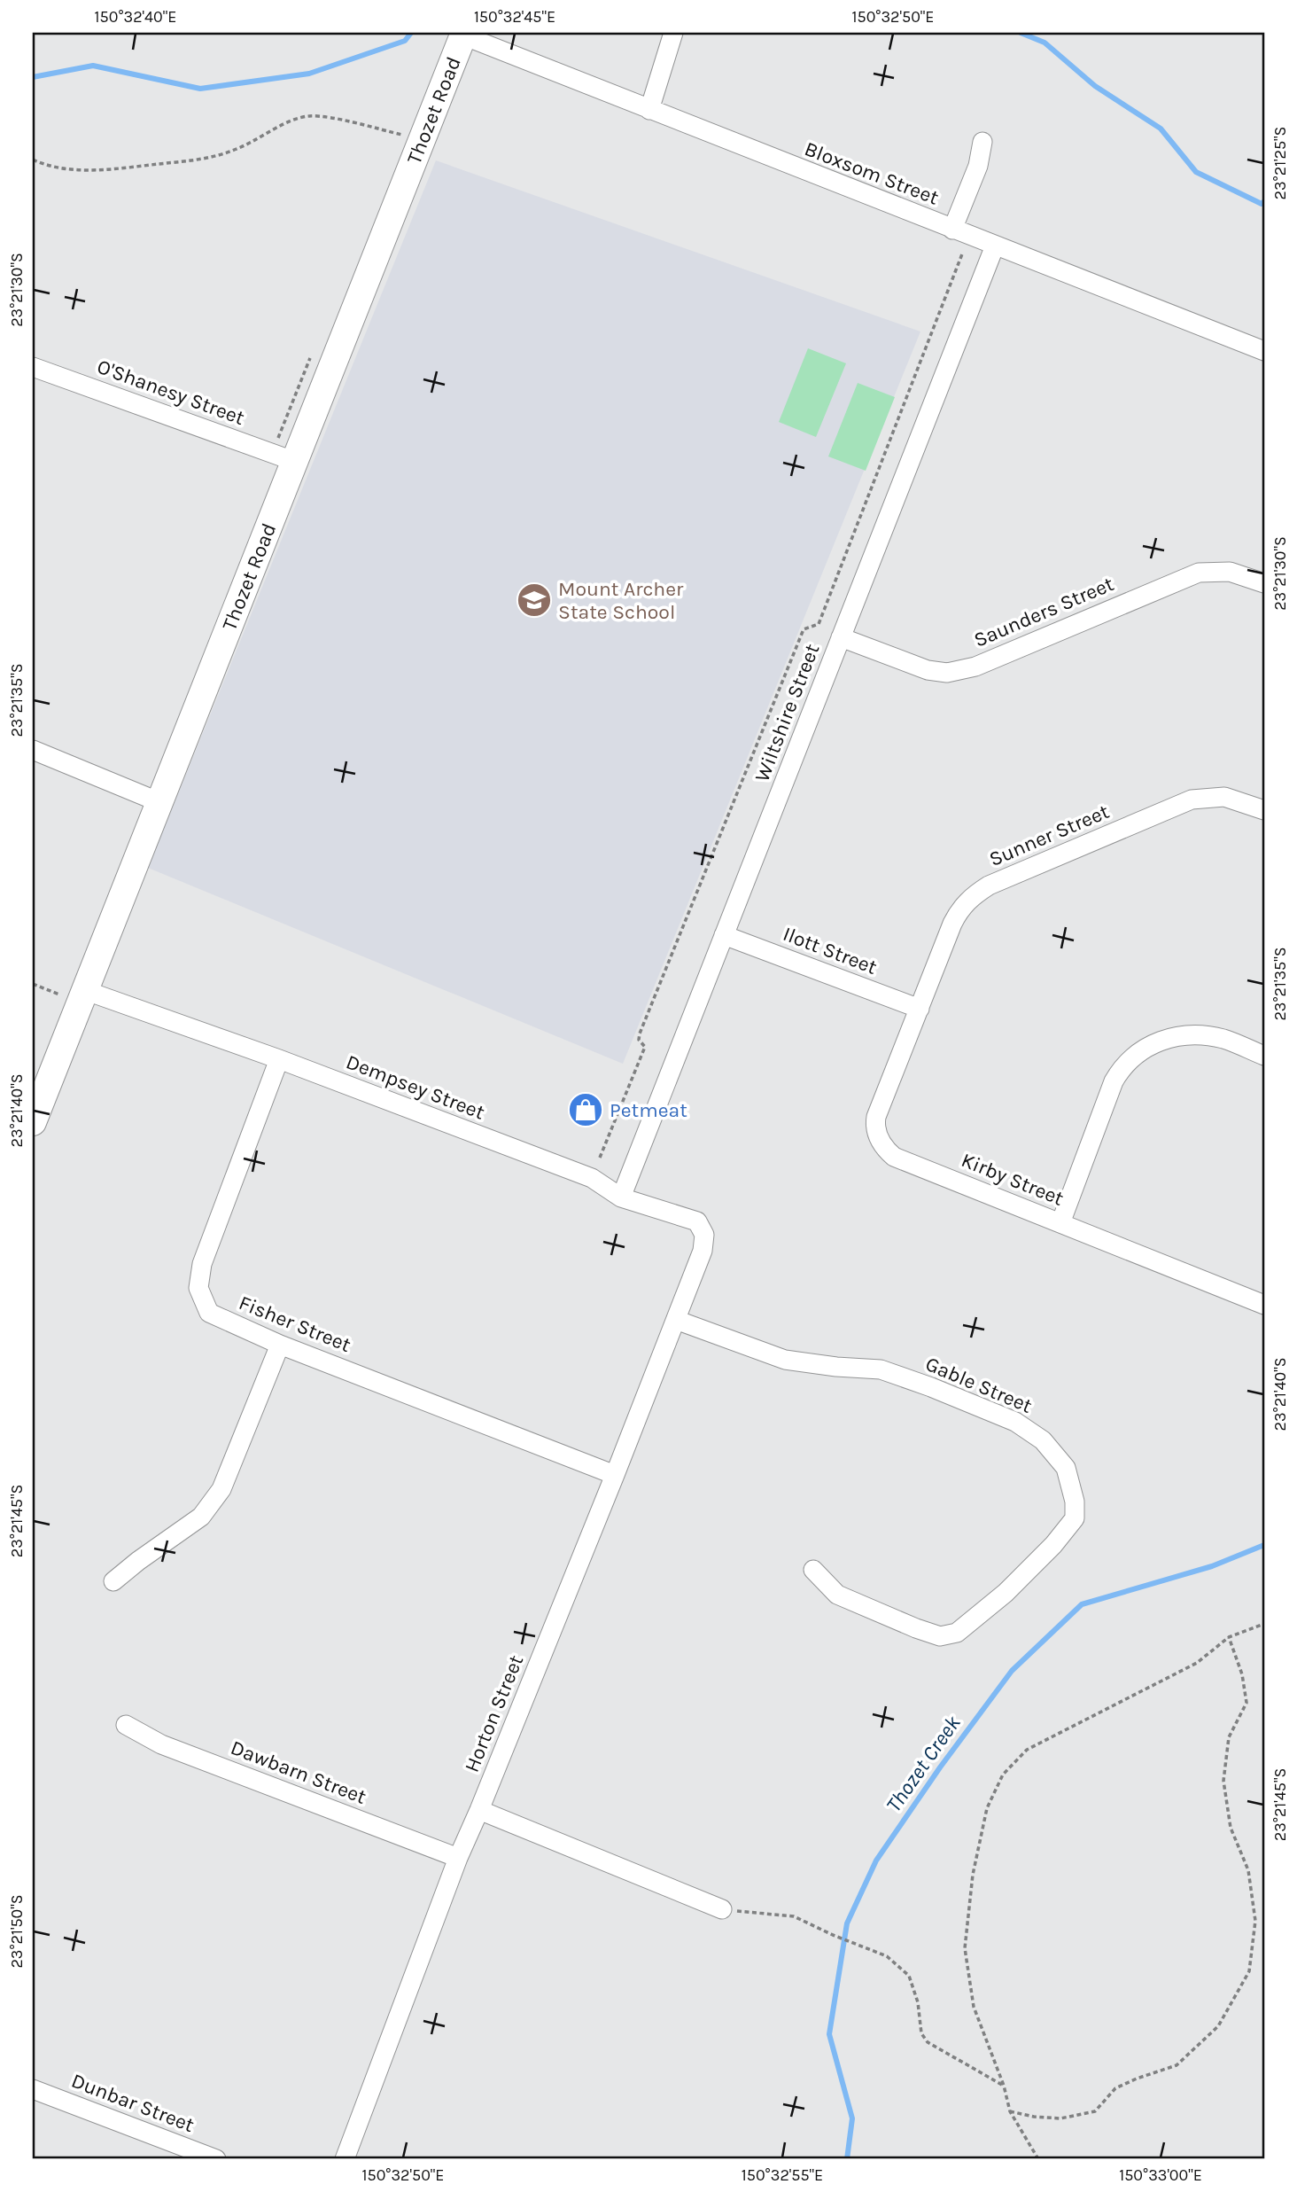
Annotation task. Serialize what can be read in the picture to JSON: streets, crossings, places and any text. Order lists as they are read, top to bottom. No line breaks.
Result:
{"streets":{"street":["Thozet Road","Bloxsom Street","O'Shanesy Street","Saunders Street","Wiltshire Street","Sunner Street","Ilott Street","Dempsey Street","Kirby Street","Fisher Street","Gable Street","Horton Street","Dawbarn Street","Dunbar Street"]},"crossings":[["Thozet Road","Bloxsom Street"],["Thozet Road","O'Shanesy Street"],["Thozet Road","Dempsey Street"],["Bloxsom Street","Wiltshire Street"],["Saunders Street","Wiltshire Street"],["Wiltshire Street","Ilott Street"],["Wiltshire Street","Dempsey Street"],["Sunner Street","Ilott Street"],["Sunner Street","Kirby Street"],["Ilott Street","Kirby Street"],["Dempsey Street","Fisher Street"],["Dempsey Street","Horton Street"],["Fisher Street","Horton Street"],["Gable Street","Horton Street"],["Horton Street","Dawbarn Street"]],"water":["Thozet Creek"],"places":{"school or university":["Mount Archer State School"],"shop":["Petmeat"]},"coordinates":["150°32'40\"E","150°32'45\"E","150°32'50\"E","23°21'25\"S","23°21'30\"S","23°21'35\"S","23°21'40\"S","23°21'45\"S","23°21'50\"S","150°32'55\"E","150°33'00\"E"]}
